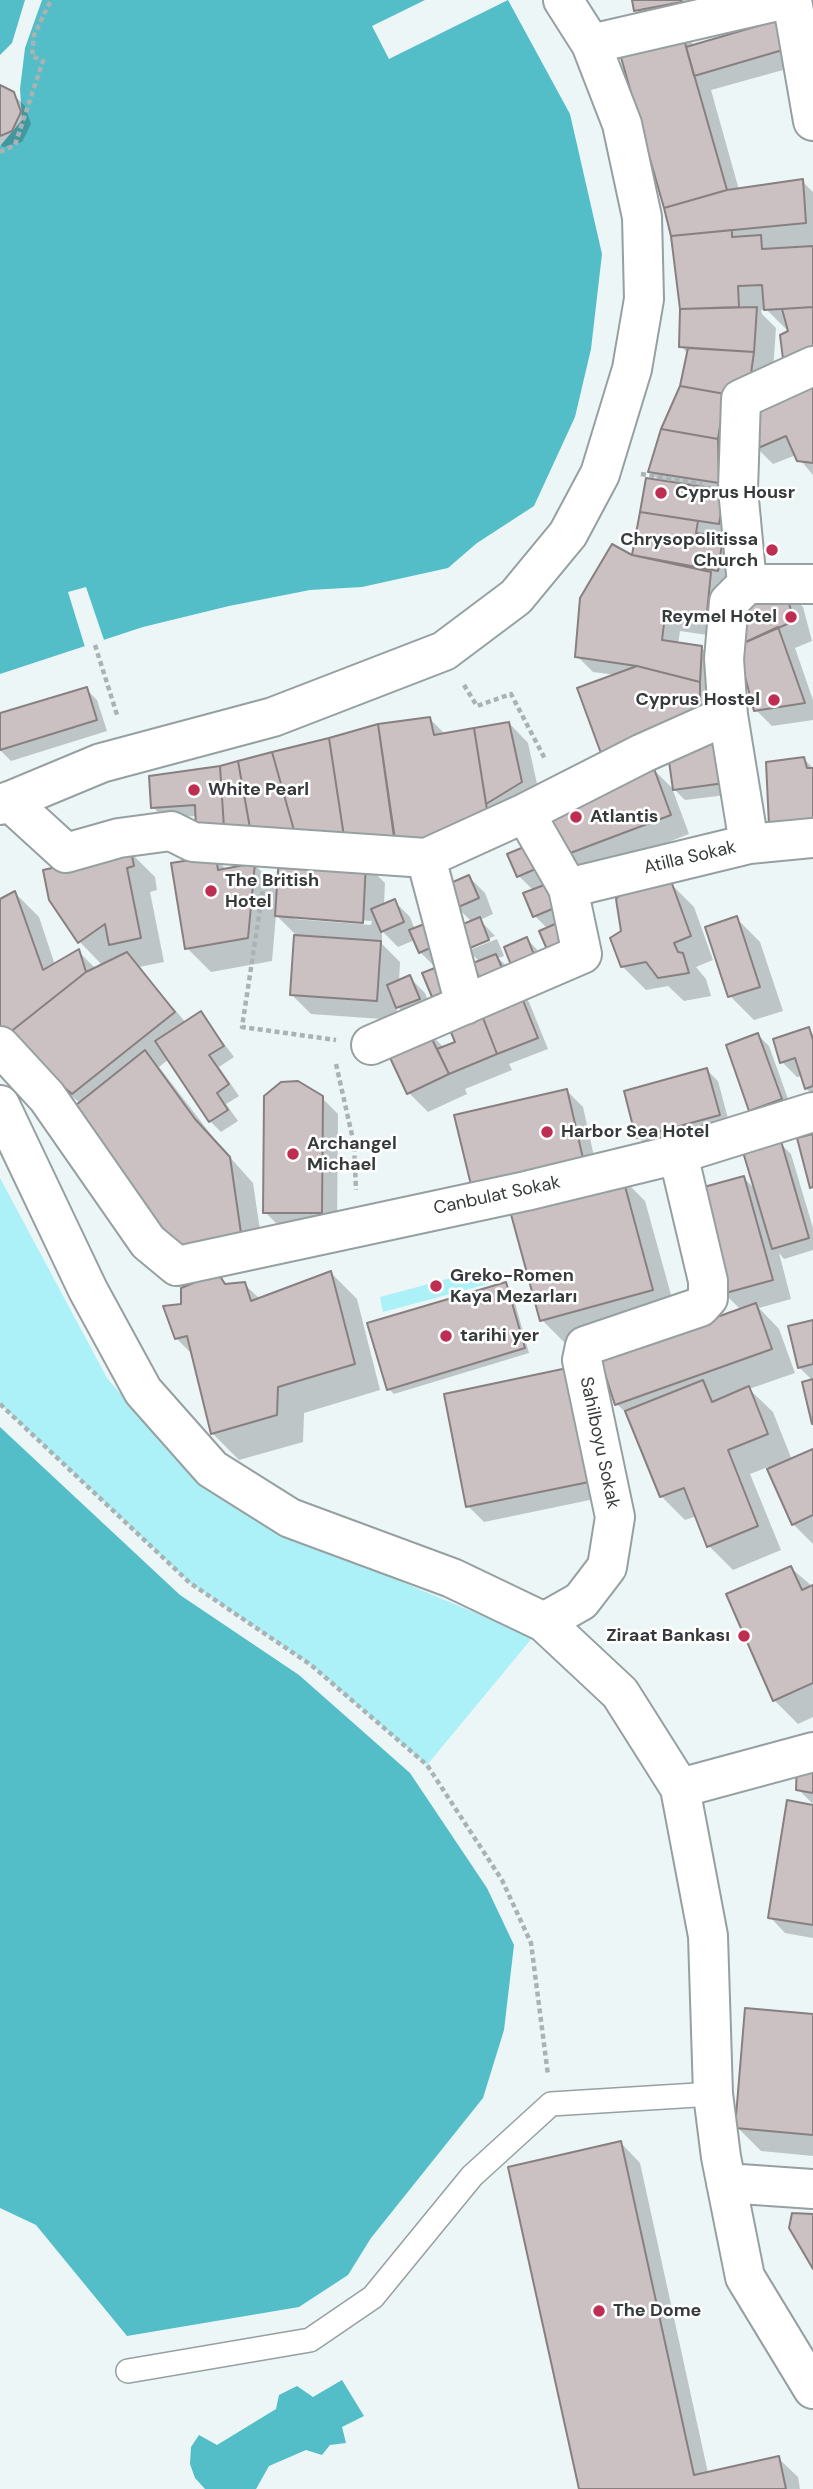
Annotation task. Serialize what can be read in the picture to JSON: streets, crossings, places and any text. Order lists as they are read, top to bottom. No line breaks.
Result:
{"streets":{"street":["Atilla Sokak","Canbulat Sokak","Sahilboyu Sokak"]},"crossings":[["Canbulat Sokak","Sahilboyu Sokak"]],"places":["Cyprus Housr","Chrysopolitissa Church","Reymel Hotel","Cyprus Hostel","White Pearl","Atlantis","The British Hotel","Harbor Sea Hotel","Archangel Michael","Greko-Romen Kaya Mezarları","tarihi yer","Ziraat Bankası","The Dome"]}
